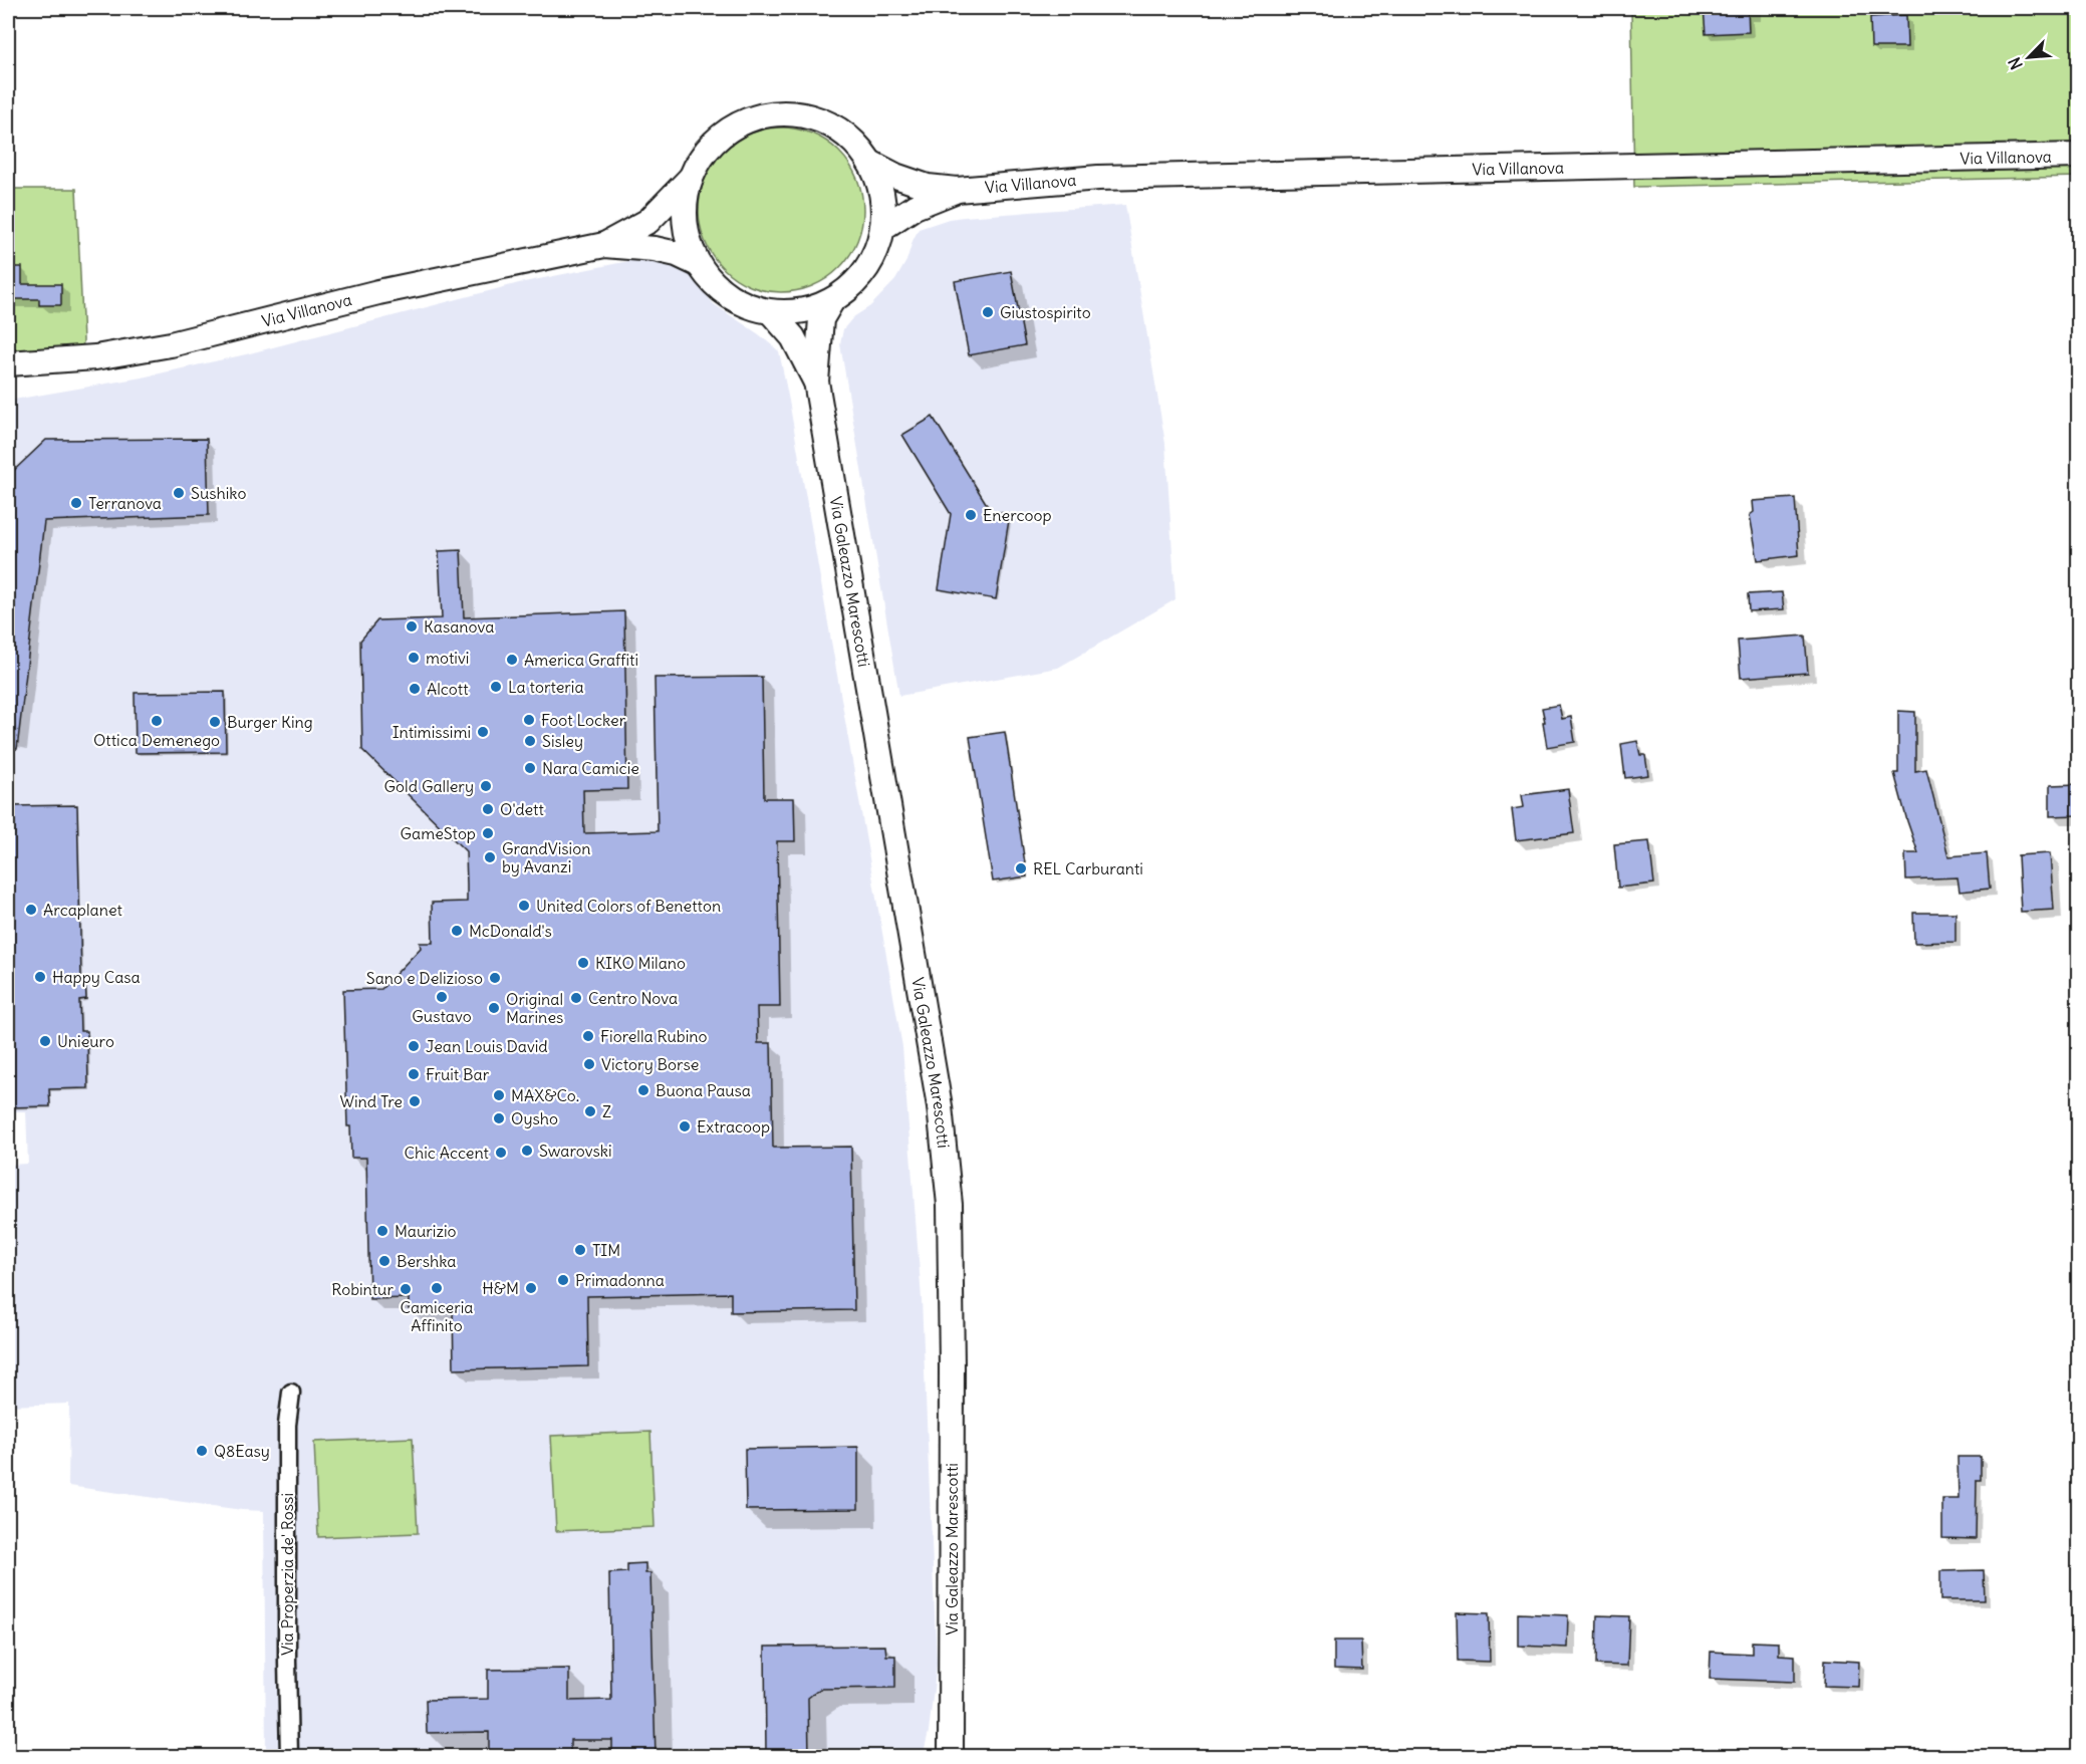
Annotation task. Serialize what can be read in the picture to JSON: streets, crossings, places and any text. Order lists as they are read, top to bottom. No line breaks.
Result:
{"streets":{"main road":["Via Villanova","Via Galeazzo Marescotti"],"street":["Via Properzia de' Rossi"]},"crossings":[["Via Villanova","Via Galeazzo Marescotti"]],"places":["Giustospirito","Sushiko","Terranova","Enercoop","Kasanova","motivi","America Graffiti","La torteria","Alcott","Foot Locker","Ottica Demenego","Burger King","Intimissimi","Sisley","Nara Camicie","Gold Gallery","O'dett","GameStop","GrandVision by Avanzi","REL Carburanti","United Colors of Benetton","Arcaplanet","McDonald's","KIKO Milano","Happy Casa","Sano e Delizioso","Gustavo","Centro Nova","Original Marines","Fiorella Rubino","Unieuro","Jean Louis David","Victory Borse","Fruit Bar","Buona Pausa","MAX&Co.","Wind Tre","Z","Oysho","Extracoop","Swarovski","Chic Accent","Maurizio","TIM","Bershka","Primadonna","Camiceria Affinito","H&M","Robintur","Q8Easy"],"north":"bottom left"}
